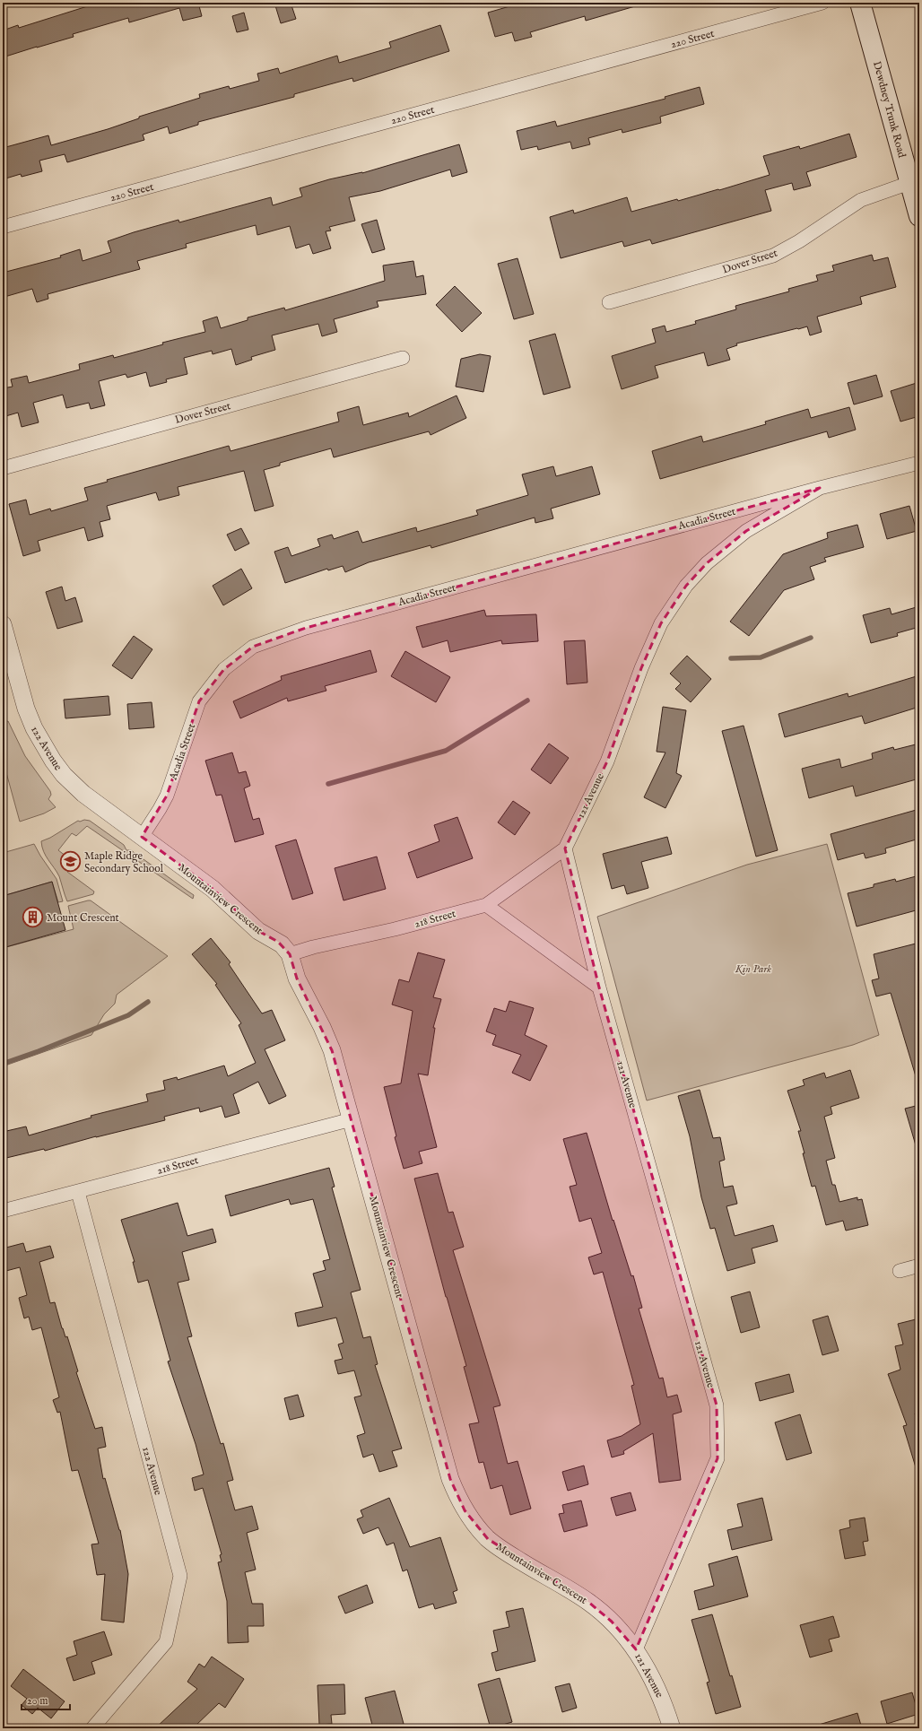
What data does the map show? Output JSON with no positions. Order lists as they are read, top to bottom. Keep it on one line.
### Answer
{"streets":{"main road":["Dewdney Trunk Road"],"street":["220 Street","Dover Street","Acadia Street","122 Avenue","121 Avenue","Mountainview Crescent","218 Street"]},"crossings":[["Dewdney Trunk Road","Dover Street"],["Acadia Street","122 Avenue"],["Acadia Street","121 Avenue"],["Acadia Street","Mountainview Crescent"],["122 Avenue","Mountainview Crescent"],["122 Avenue","218 Street"],["121 Avenue","Mountainview Crescent"],["121 Avenue","218 Street"],["Mountainview Crescent","218 Street"]],"parks":["Kin Park"],"places":{"school or university":["Maple Ridge Secondary School"],"building":["Mount Crescent"]},"scale_bar":"20 m"}
